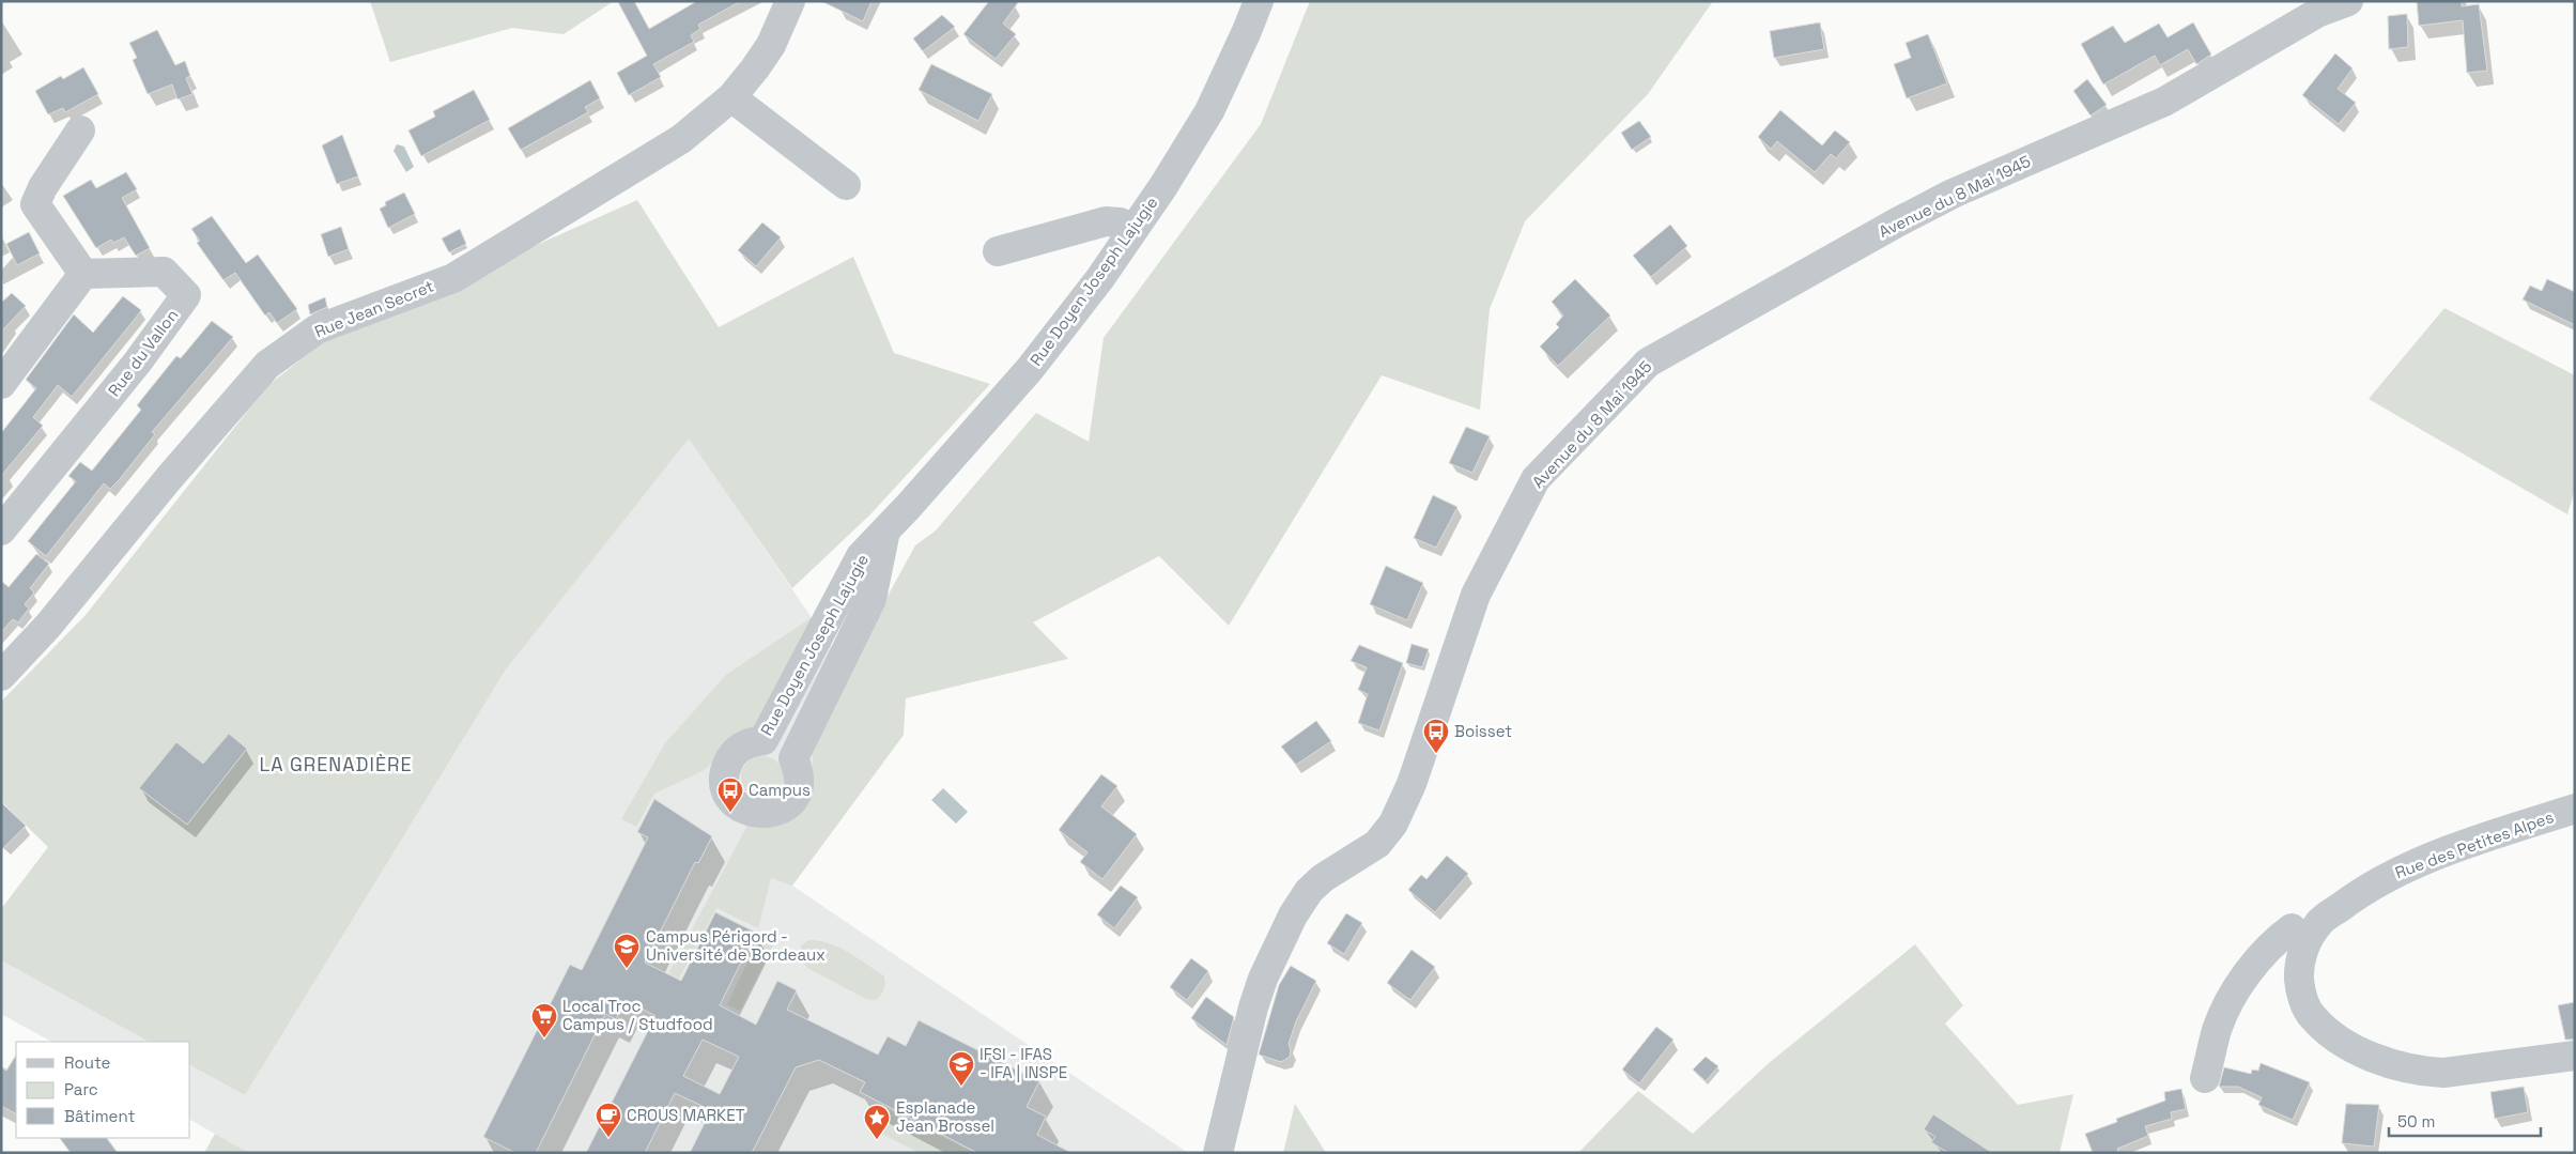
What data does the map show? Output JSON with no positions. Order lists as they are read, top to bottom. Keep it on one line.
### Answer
{"streets":{"street":["Avenue du 8 Mai 1945","Rue Doyen Joseph Lajugie","Rue Jean Secret","Rue du Vallon","Rue des Petites Alpes"]},"districts":["LA GRENADIÈRE"],"places":{"bus stop":["Boisset","Campus"],"school or university":["Campus Périgord - Université de Bordeaux","IFSI - IFAS - IFA | INSPE"],"supermarket":["Local Troc Campus / Studfood"],"cafe":["CROUS MARKET"],"place":["Esplanade Jean Brossel"]},"legend":["Route","Parc","Bâtiment"],"scale_bar":"50 m"}
